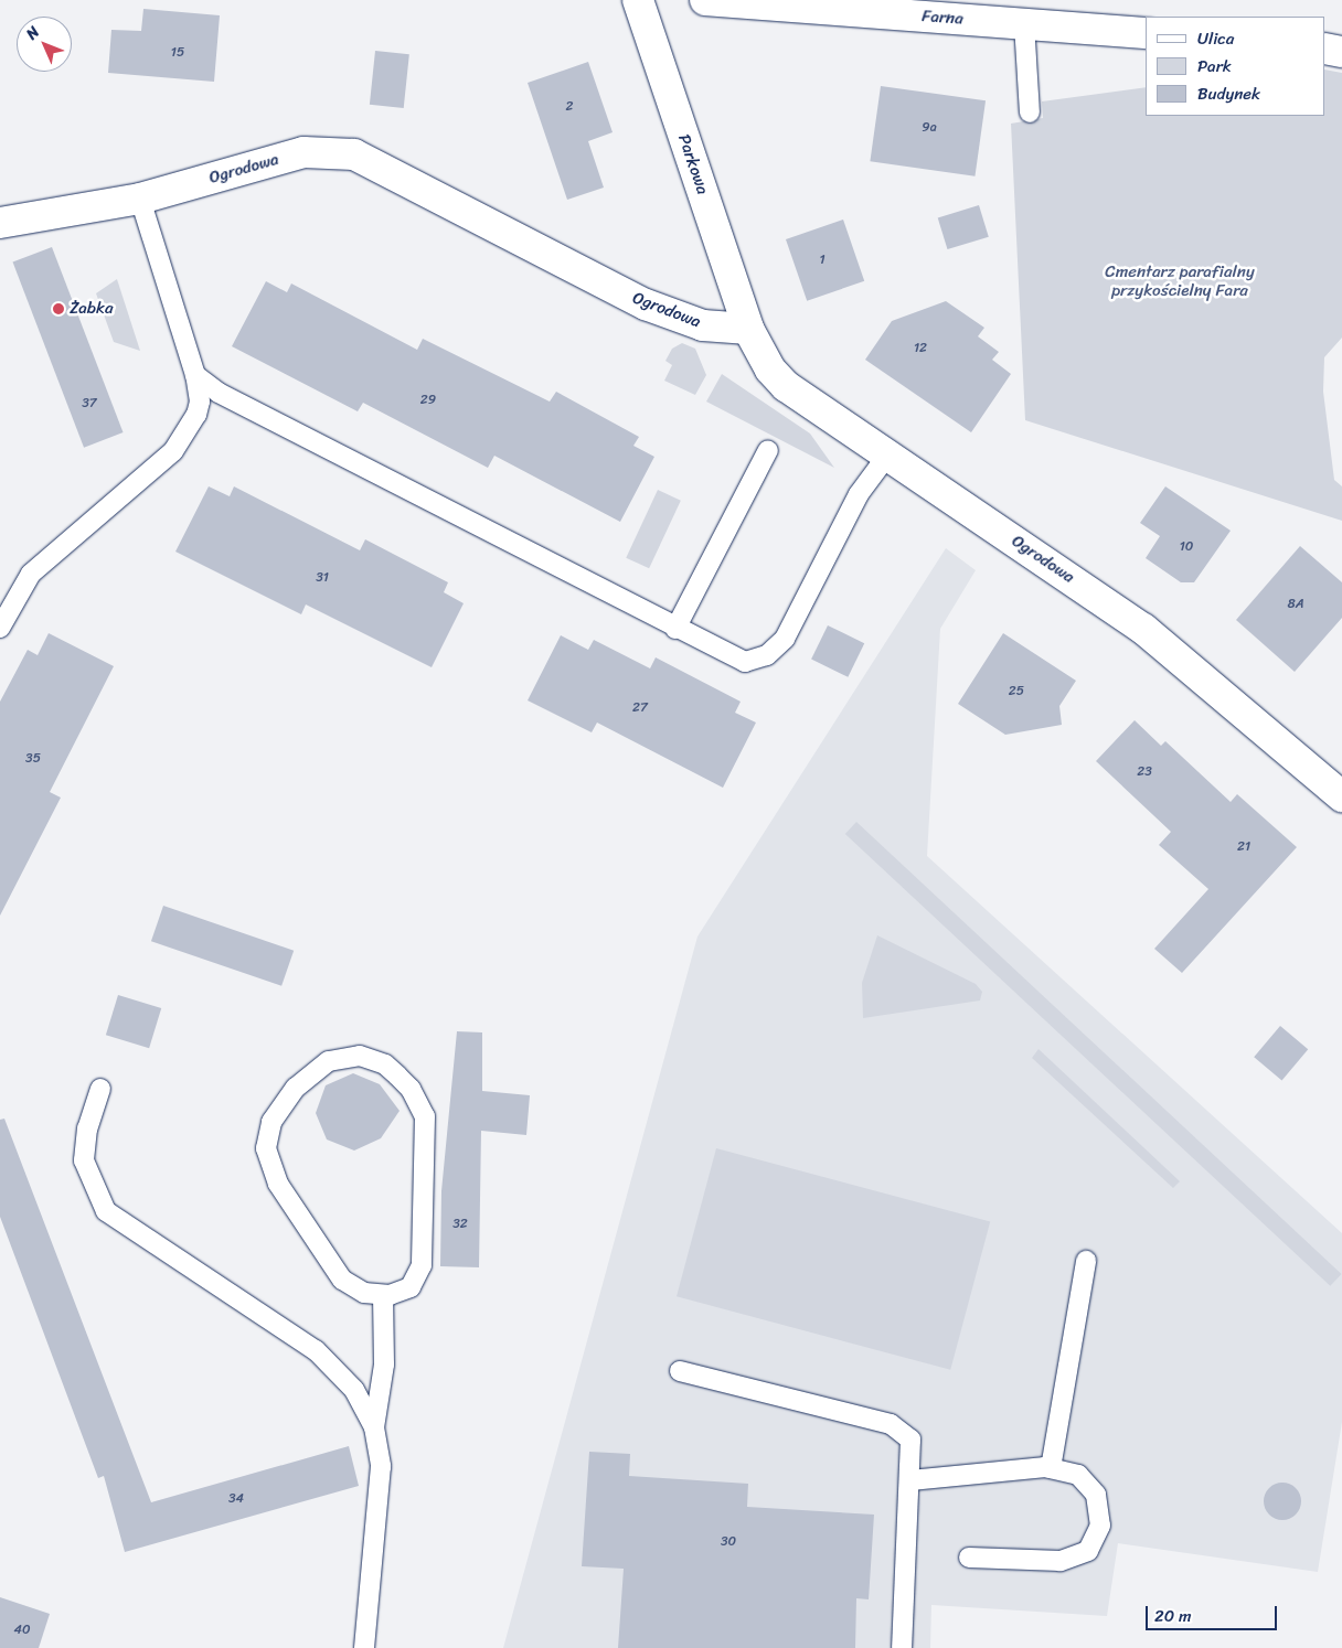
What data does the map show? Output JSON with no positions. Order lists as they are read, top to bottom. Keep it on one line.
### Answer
{"streets":{"street":["Farna","Parkowa","Ogrodowa"]},"crossings":[["Parkowa","Ogrodowa"]],"parks":["Cmentarz parafialny przykościelny Fara"],"places":["Żabka"],"house_numbers":["15","2","9a","1","12","29","37","10","31","8A","25","27","35","23","21","32","34","30","40"],"legend":["Ulica","Park","Budynek"],"scale_bar":"20 m","north":"top left"}
